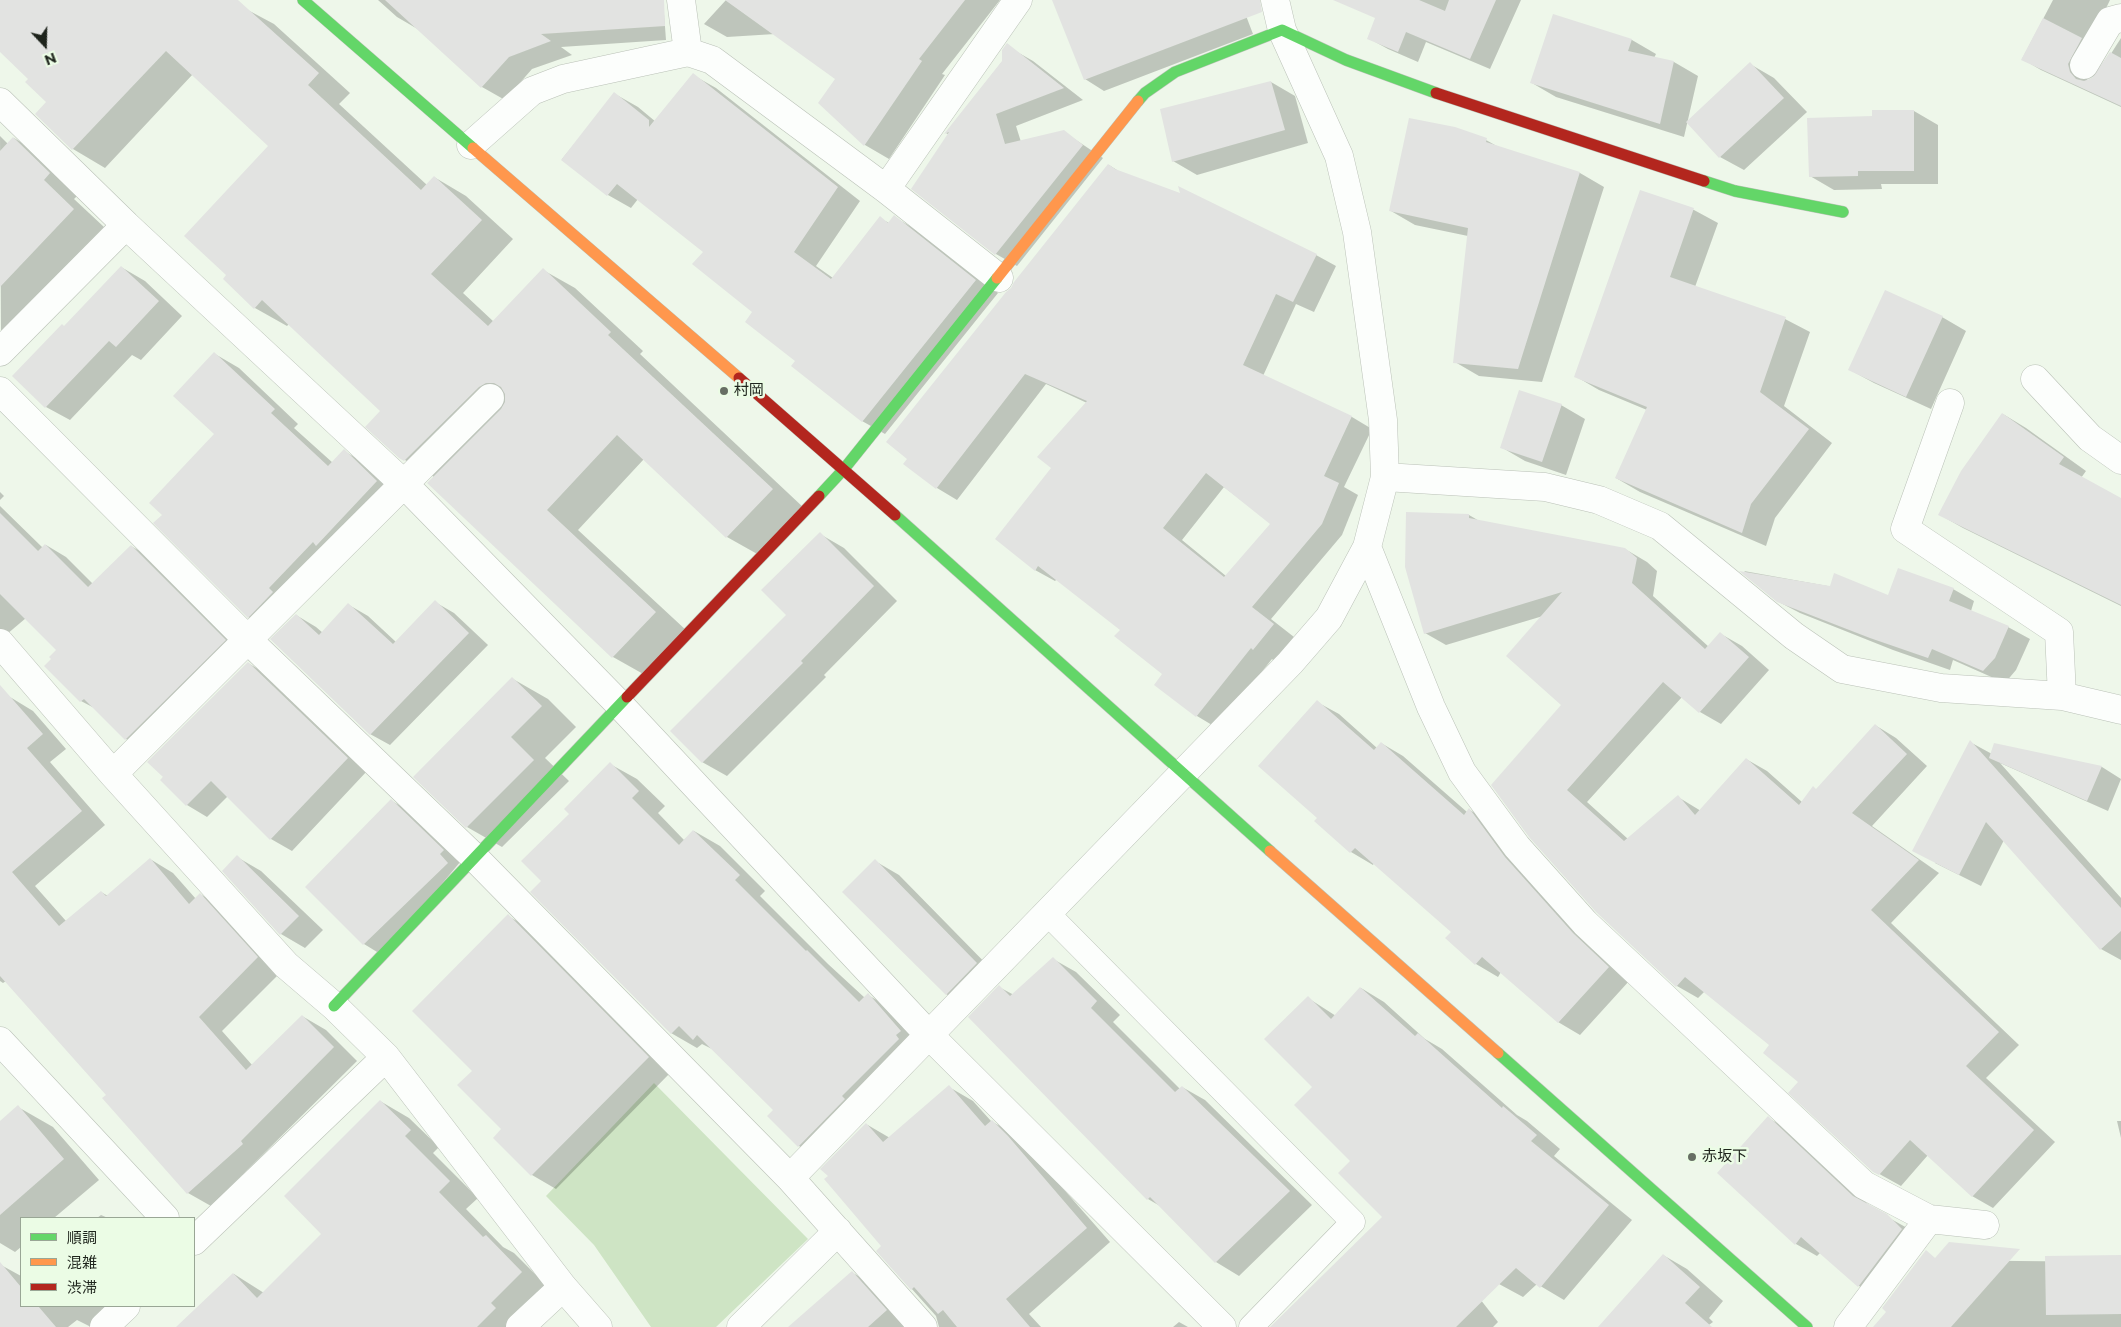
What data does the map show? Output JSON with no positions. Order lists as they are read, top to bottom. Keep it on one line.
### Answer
{"places":["村岡","赤坂下"],"legend":["順調","混雑","渋滞"],"north":"bottom"}
